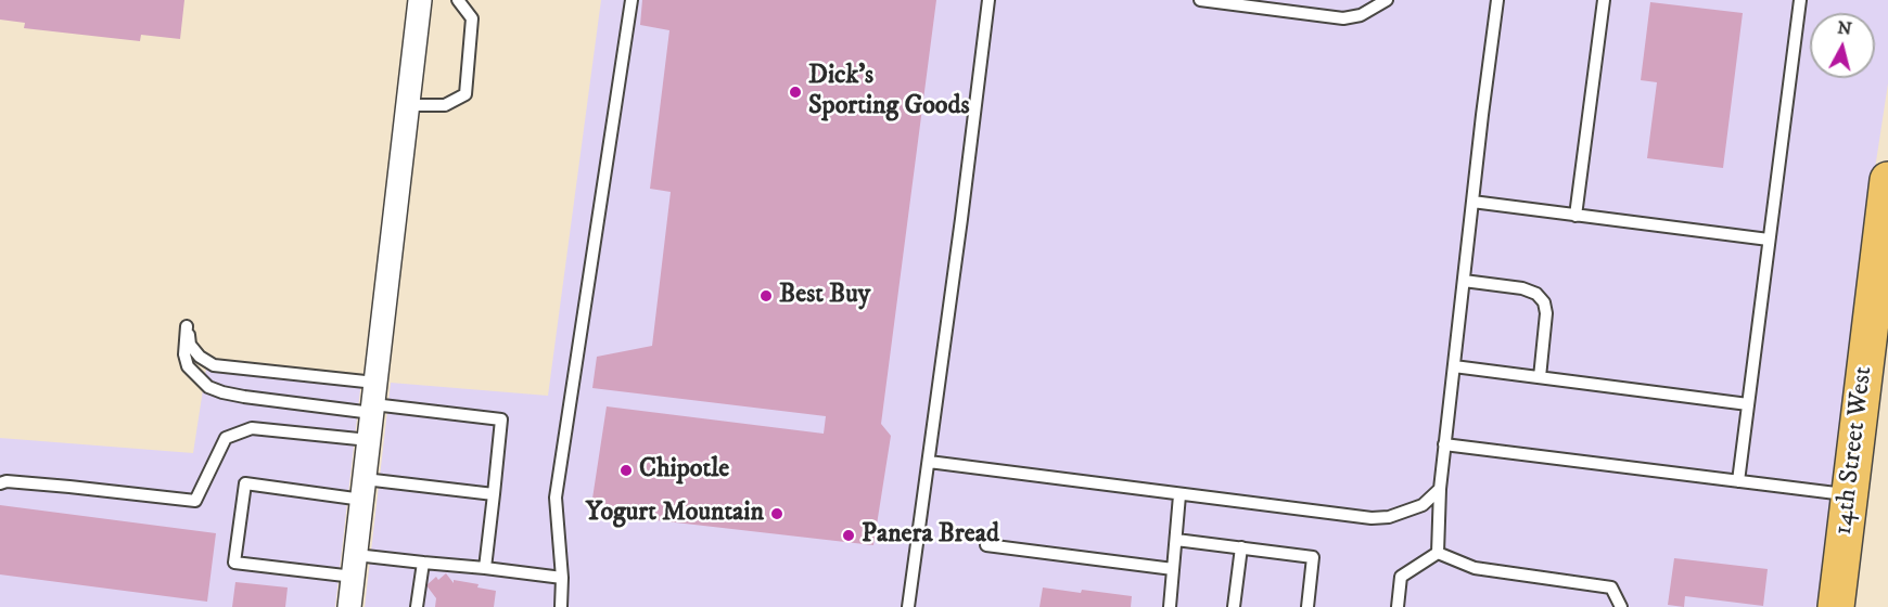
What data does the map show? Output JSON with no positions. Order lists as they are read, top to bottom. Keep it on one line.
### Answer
{"streets":{"main road":["14th Street West"]},"places":["Dick's Sporting Goods","Best Buy","Chipotle","Yogurt Mountain","Panera Bread"],"north":"top"}
